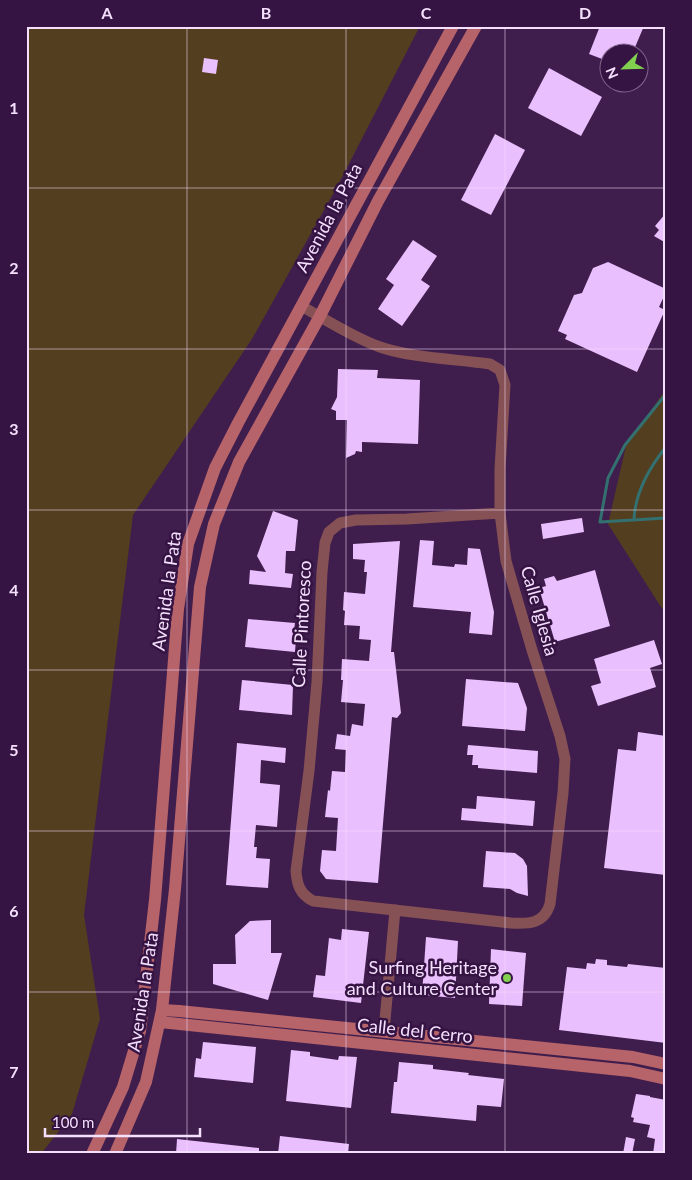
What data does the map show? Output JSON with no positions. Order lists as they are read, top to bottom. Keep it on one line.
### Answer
{"streets":{"main road":["Avenida la Pata","Calle del Cerro"],"street":["Calle Iglesia","Calle Pintoresco"]},"crossings":[["Avenida la Pata","Calle Iglesia"],["Avenida la Pata","Calle del Cerro"],["Calle Iglesia","Calle Pintoresco"]],"places":["Surfing Heritage and Culture Center"],"scale_bar":"100 m","north":"bottom left","grid":{"columns":["A","B","C","D"],"rows":["1","2","3","4","5","6","7"]}}
